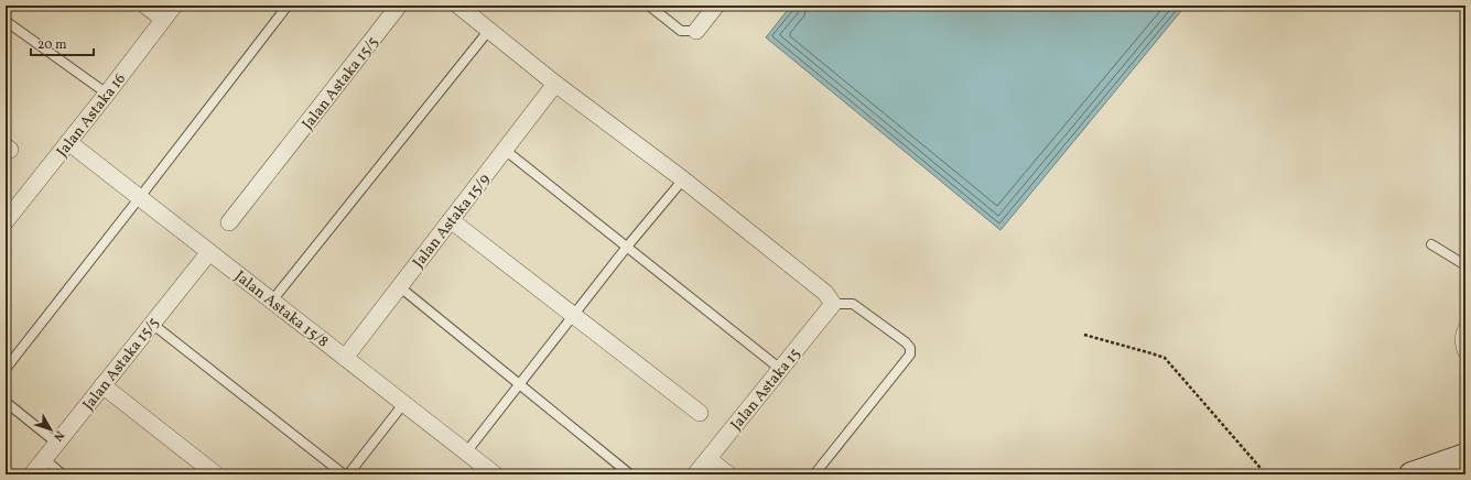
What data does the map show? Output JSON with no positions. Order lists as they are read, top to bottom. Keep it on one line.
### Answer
{"streets":{"street":["Jalan Astaka 15/5","Jalan Astaka 16","Jalan Astaka 15/9","Jalan Astaka 15/8","Jalan Astaka 15"]},"crossings":[["Jalan Astaka 15/5","Jalan Astaka 15/8"],["Jalan Astaka 16","Jalan Astaka 15/8"],["Jalan Astaka 15/9","Jalan Astaka 15/8"]],"scale_bar":"20 m","north":"bottom right"}
